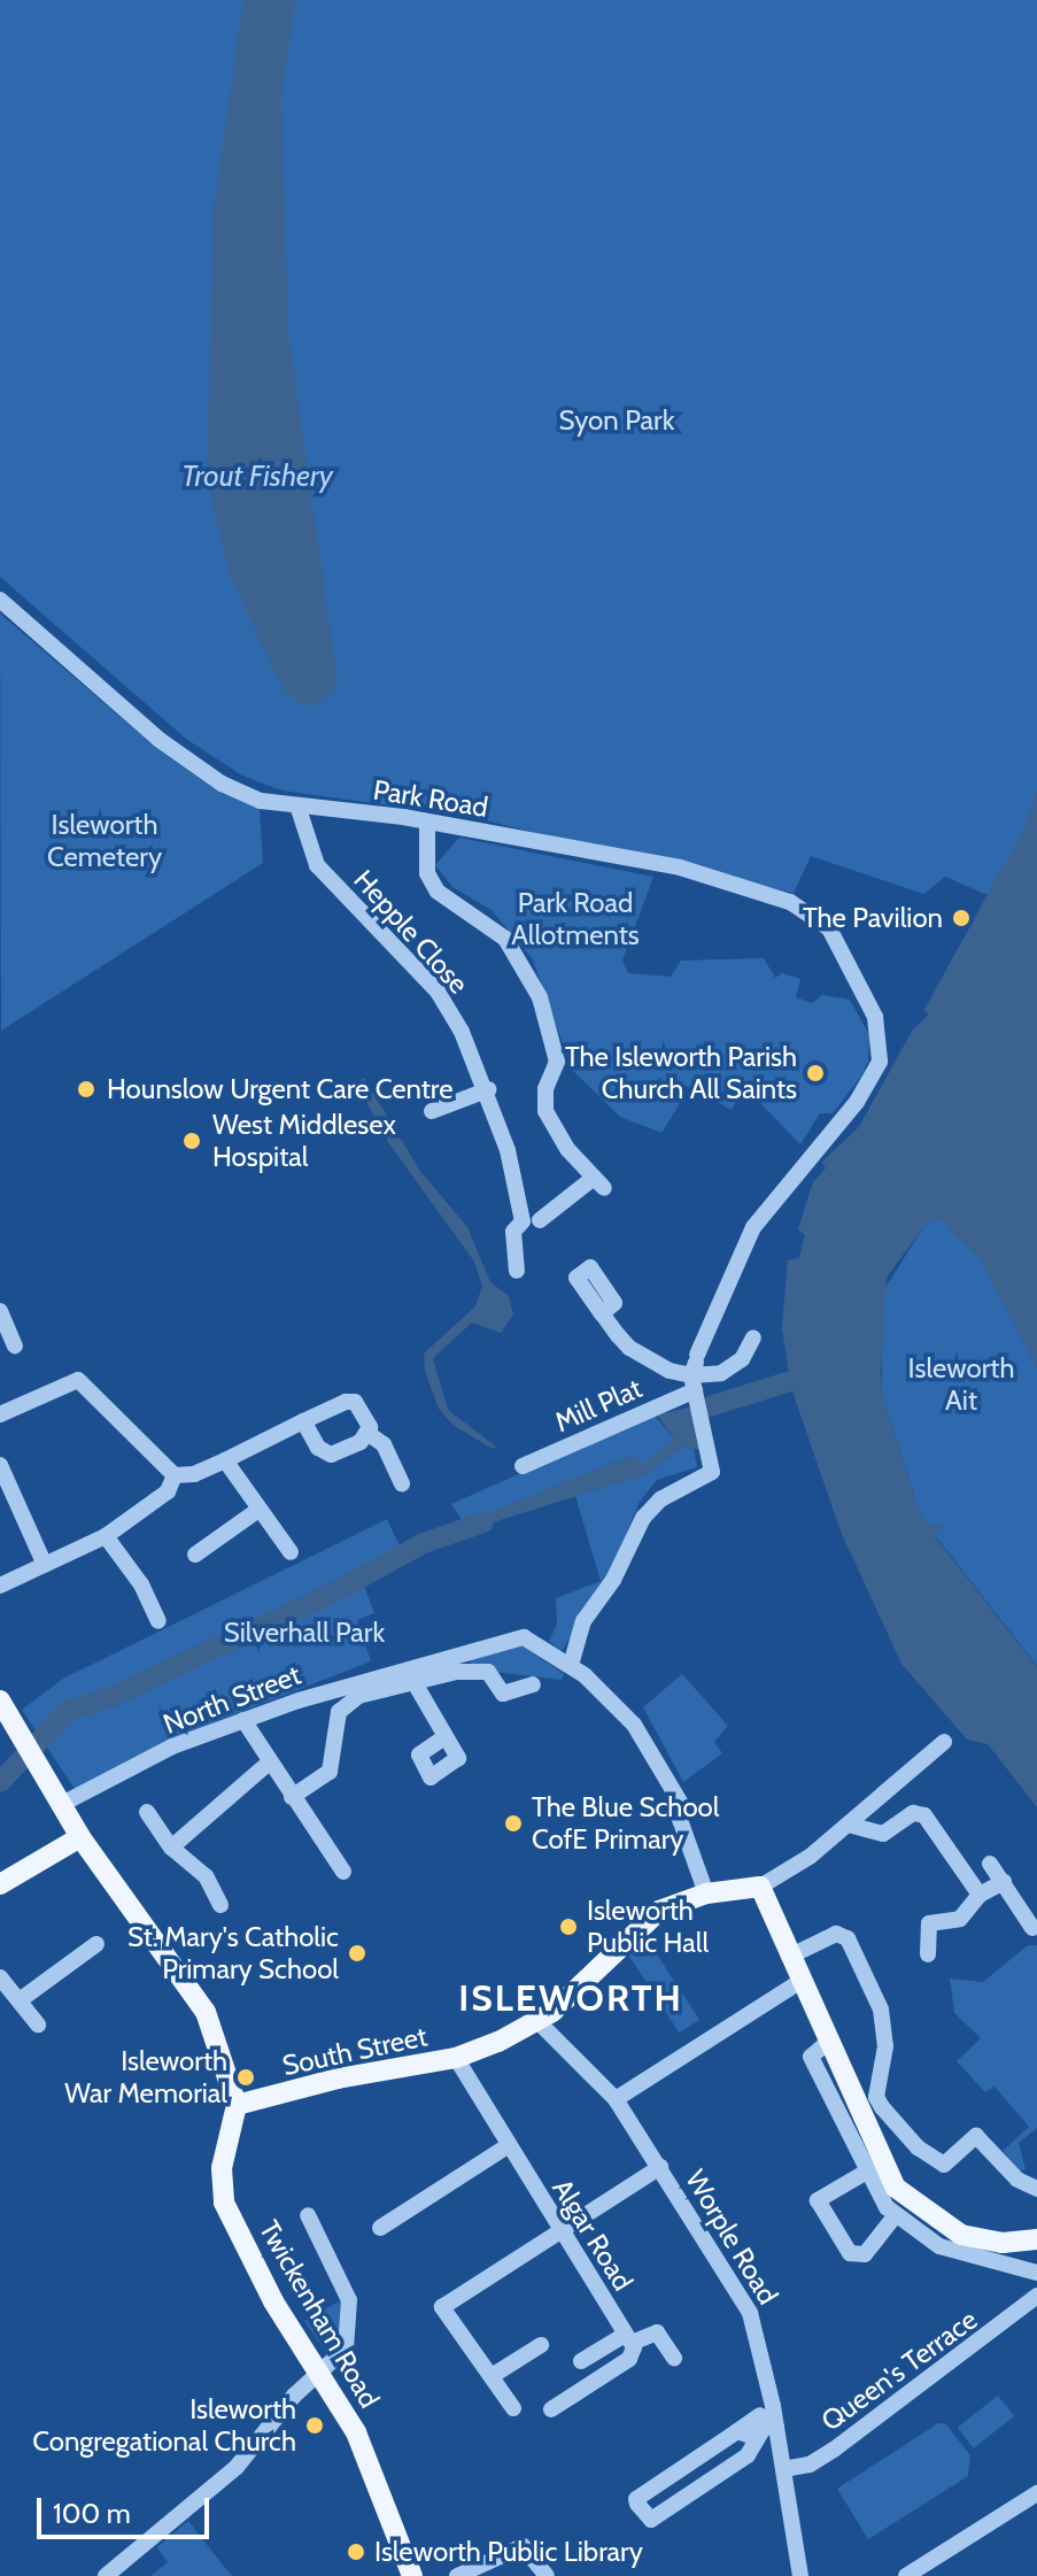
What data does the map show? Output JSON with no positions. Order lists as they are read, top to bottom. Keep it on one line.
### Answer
{"streets":{"main road":["South Street","Twickenham Road"],"street":["Park Road","Hepple Close","Mill Plat","North Street","Algar Road","Worple Road","Queen's Terrace"]},"crossings":[["Park Road","Hepple Close"],["Park Road","Mill Plat"],["North Street","South Street"],["South Street","Algar Road"],["South Street","Worple Road"],["South Street","Twickenham Road"],["Worple Road","Queen's Terrace"]],"districts":["ISLEWORTH"],"water":["Trout Fishery"],"parks":["Syon Park","Isleworth Cemetery","Park Road Allotments","Isleworth Ait","Silverhall Park"],"places":["The Pavilion","The Isleworth Parish Church All Saints","Hounslow Urgent Care Centre","West Middlesex Hospital","The Blue School CofE Primary","Isleworth Public Hall","St. Mary's Catholic Primary School","Isleworth War Memorial","Isleworth Congregational Church","Isleworth Public Library"],"scale_bar":"100 m"}
